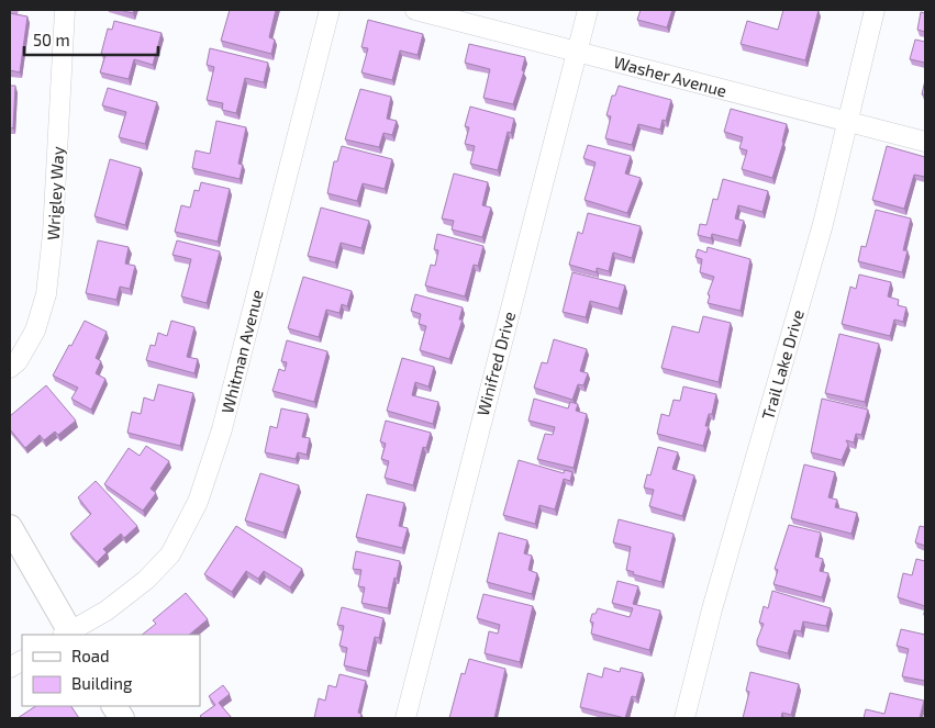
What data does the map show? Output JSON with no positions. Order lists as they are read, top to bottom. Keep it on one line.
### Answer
{"streets":{"street":["Washer Avenue","Wrigley Way","Whitman Avenue","Winifred Drive","Trail Lake Drive"]},"crossings":[["Washer Avenue","Winifred Drive"],["Washer Avenue","Trail Lake Drive"]],"legend":["Road","Building"],"scale_bar":"50 m"}
